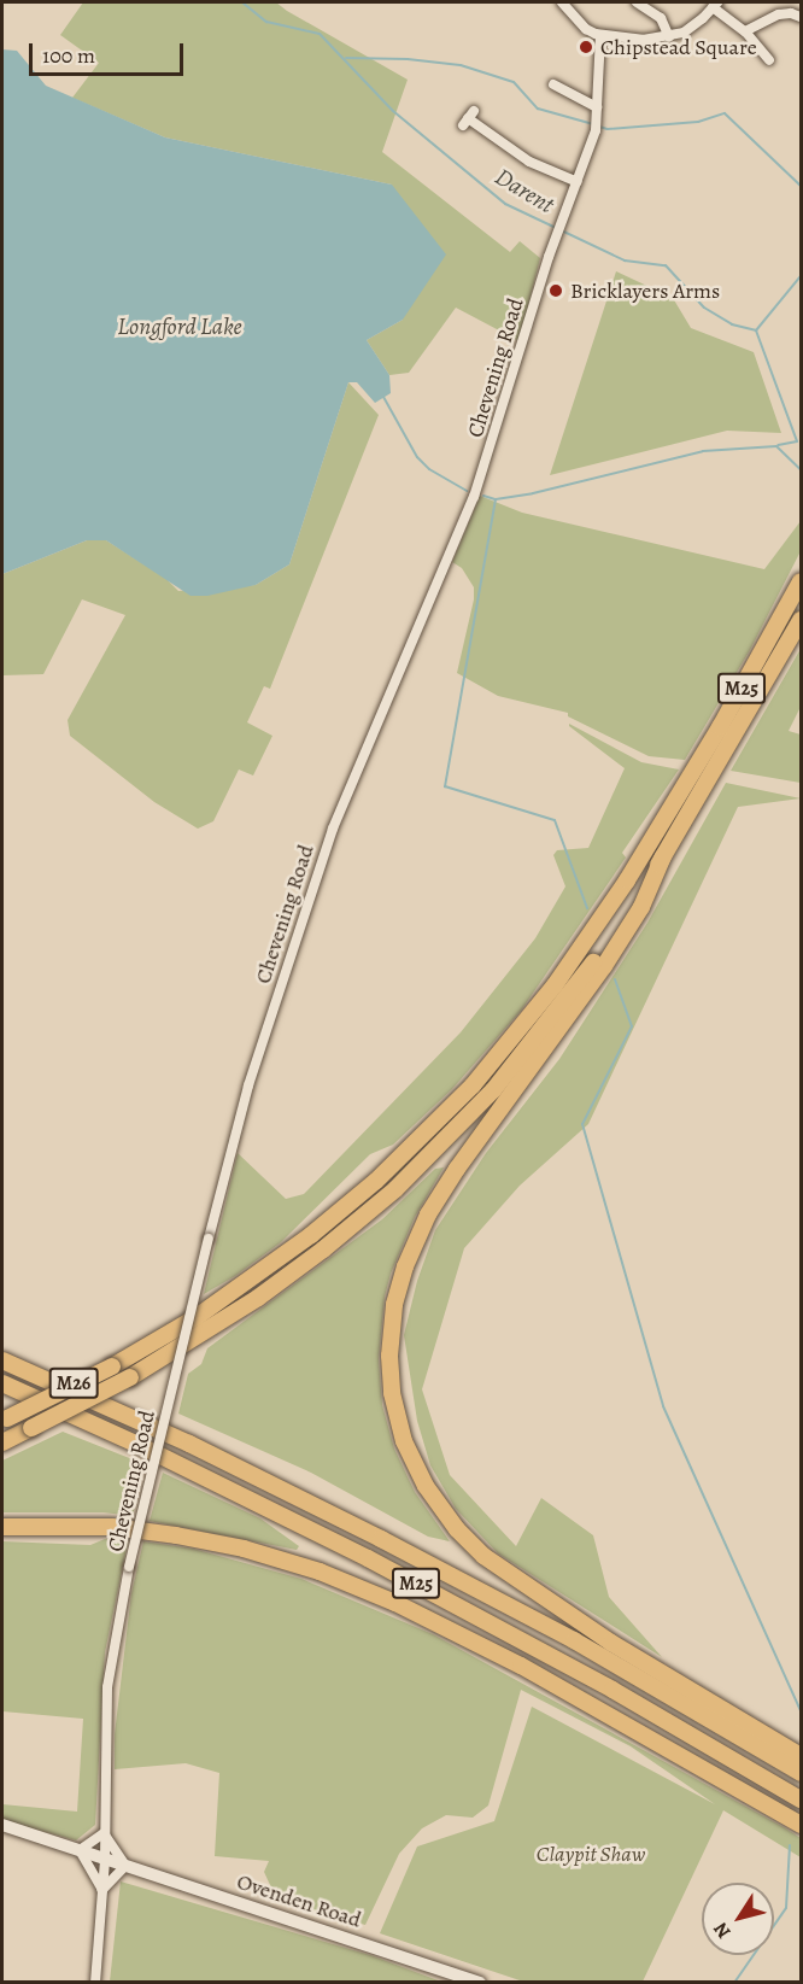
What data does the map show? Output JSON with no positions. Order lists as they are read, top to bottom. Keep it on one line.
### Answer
{"streets":{"highway":["M25","M26"],"main road":["Ovenden Road"],"street":["Chevening Road"]},"crossings":[["Chevening Road","Ovenden Road"],["M25","M26"]],"water":["Darent","Longford Lake"],"parks":["Claypit Shaw"],"places":["Chipstead Square","Bricklayers Arms"],"scale_bar":"100 m","north":"bottom left"}
